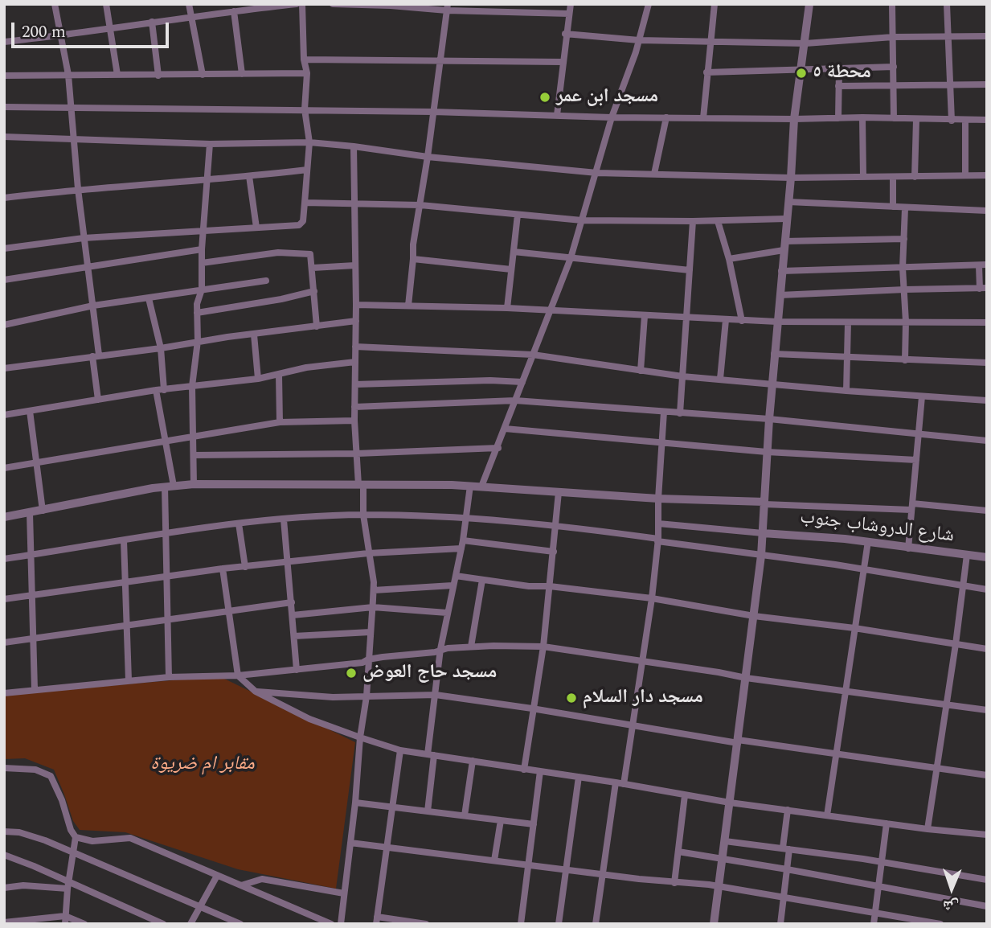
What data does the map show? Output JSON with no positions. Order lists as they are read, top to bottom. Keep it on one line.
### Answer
{"streets":{"street":["شارع الدروشاب جنوب"]},"parks":["مقابر ام ضريوة"],"places":["محطة ٥","مسجد ابن عمر","مسجد حاج العوض","مسجد دار السلام"],"scale_bar":"200 m","north":"bottom"}
